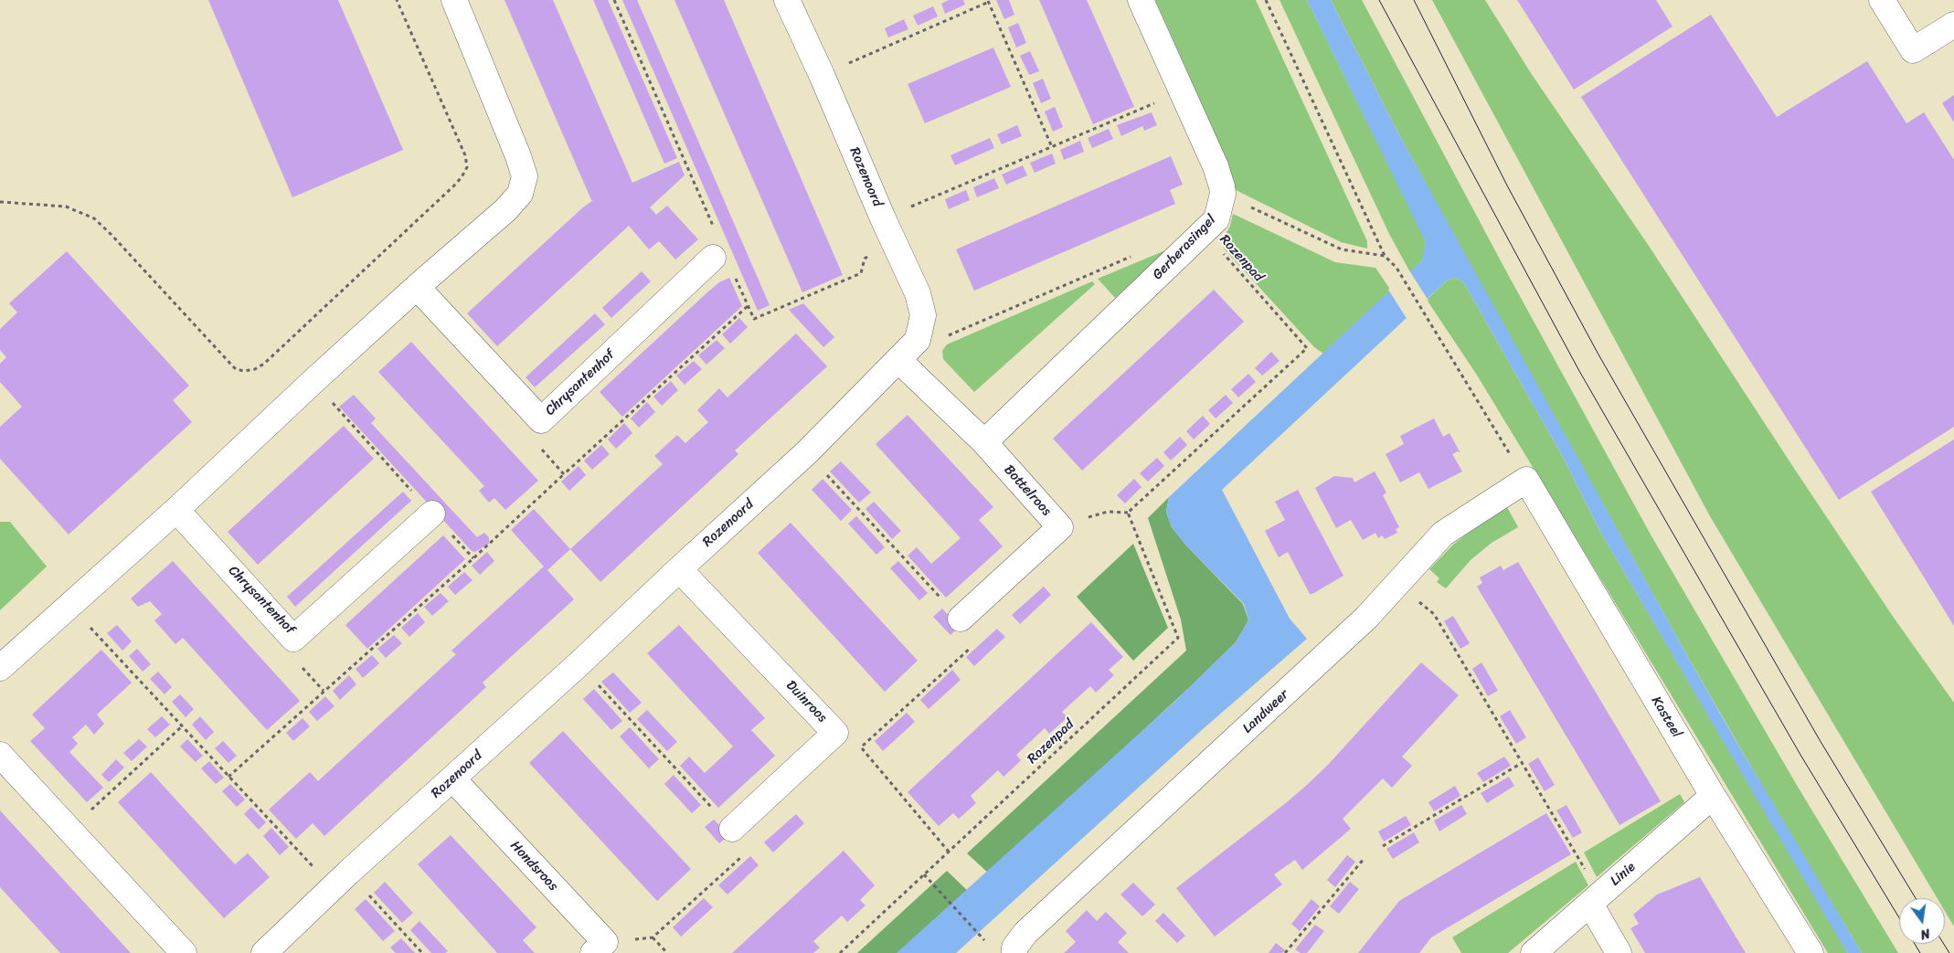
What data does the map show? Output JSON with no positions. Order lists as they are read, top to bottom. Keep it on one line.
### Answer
{"streets":{"street":["Rozenoord","Gerberasingel","Chrysantenhof","Bottelroos","Duinroos","Landweer","Kasteel","Hondsroos","Linie"],"path":["Rozenpad"]},"crossings":[["Rozenoord","Bottelroos"],["Rozenoord","Duinroos"],["Rozenoord","Hondsroos"],["Gerberasingel","Rozenpad"],["Gerberasingel","Bottelroos"],["Landweer","Kasteel"],["Kasteel","Linie"]],"north":"bottom"}
